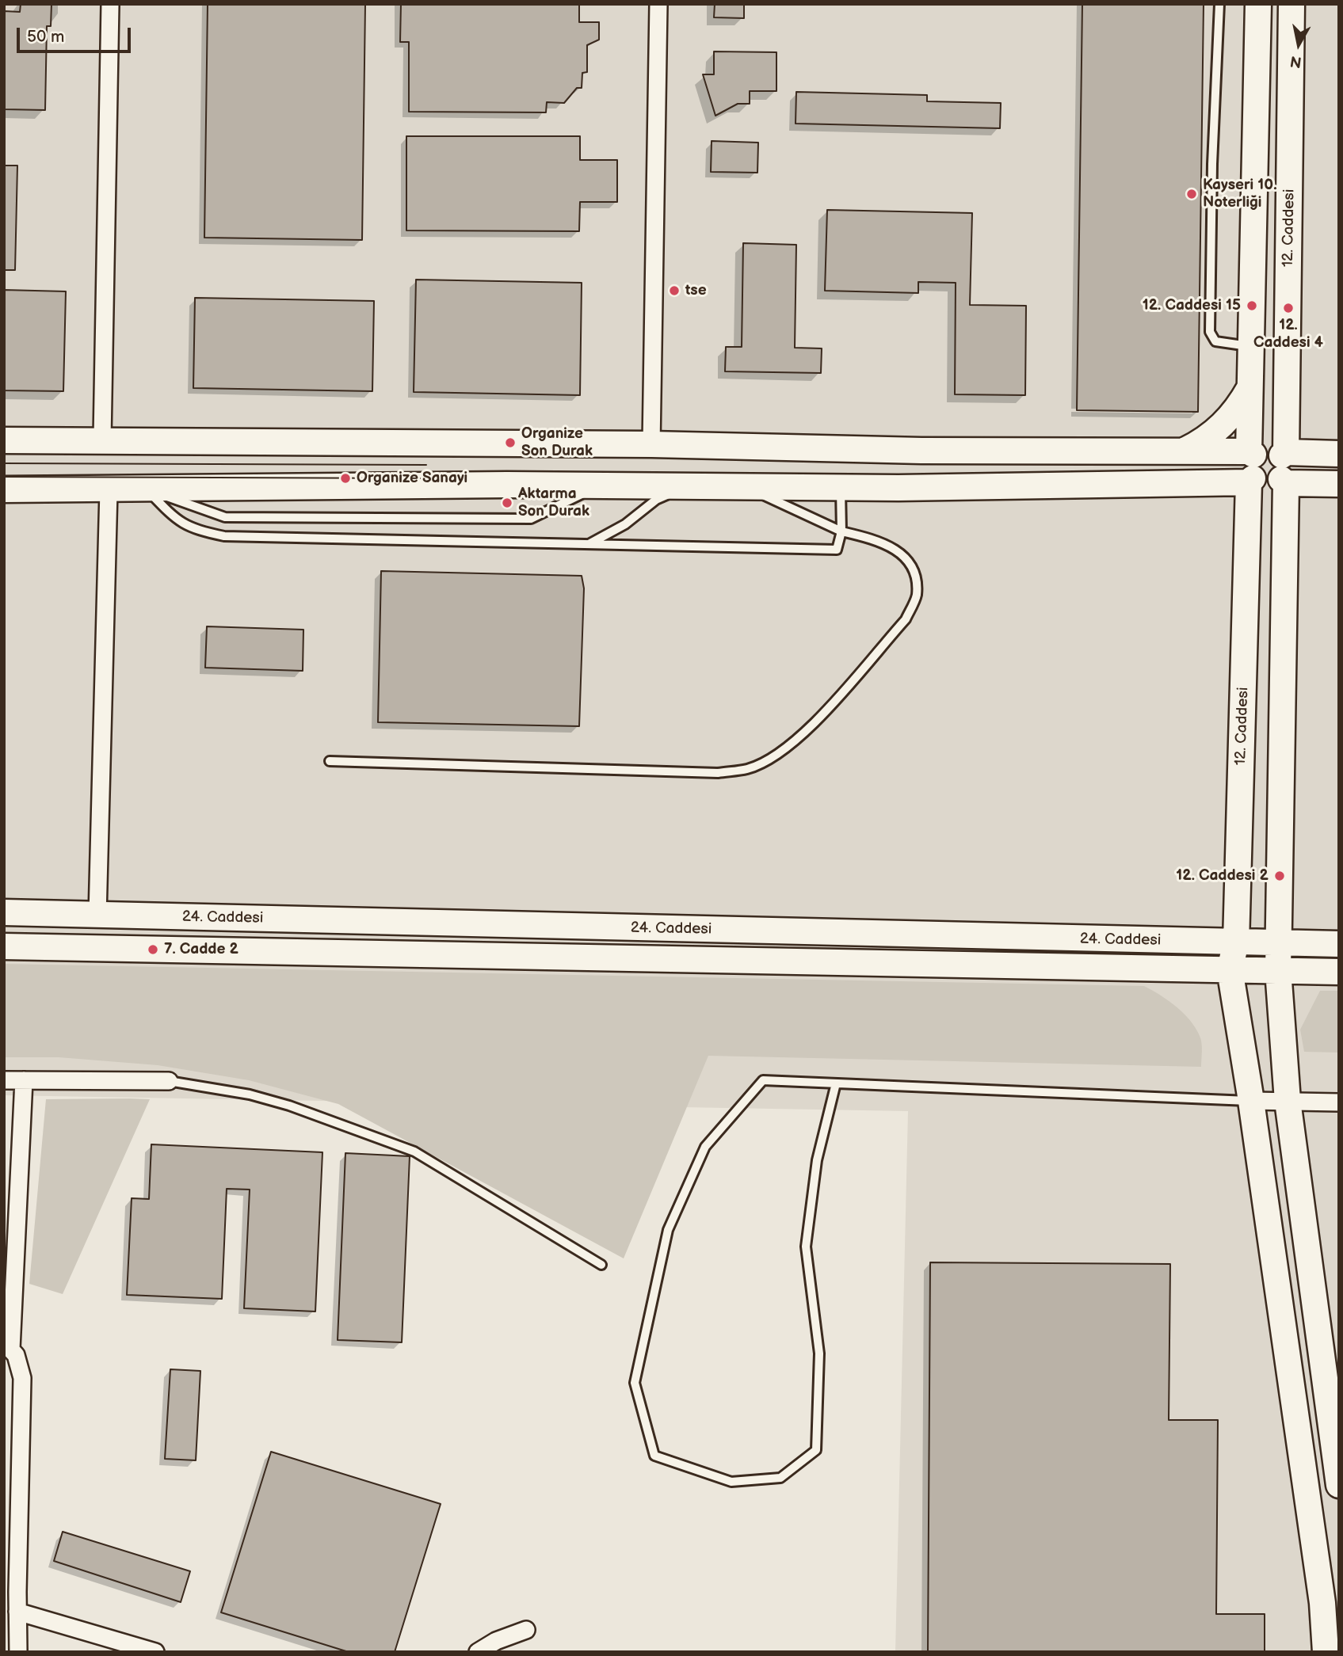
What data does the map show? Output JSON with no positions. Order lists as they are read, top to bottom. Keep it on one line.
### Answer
{"streets":{"street":["12. Caddesi","24. Caddesi"]},"crossings":[["12. Caddesi","24. Caddesi"]],"places":["Kayseri 10. Noterliği","tse","12. Caddesi 15","12. Caddesi 4","Organize Son Durak","Organize Sanayi","Aktarma Son Durak","12. Caddesi 2","7. Cadde 2"],"scale_bar":"50 m","north":"bottom"}
